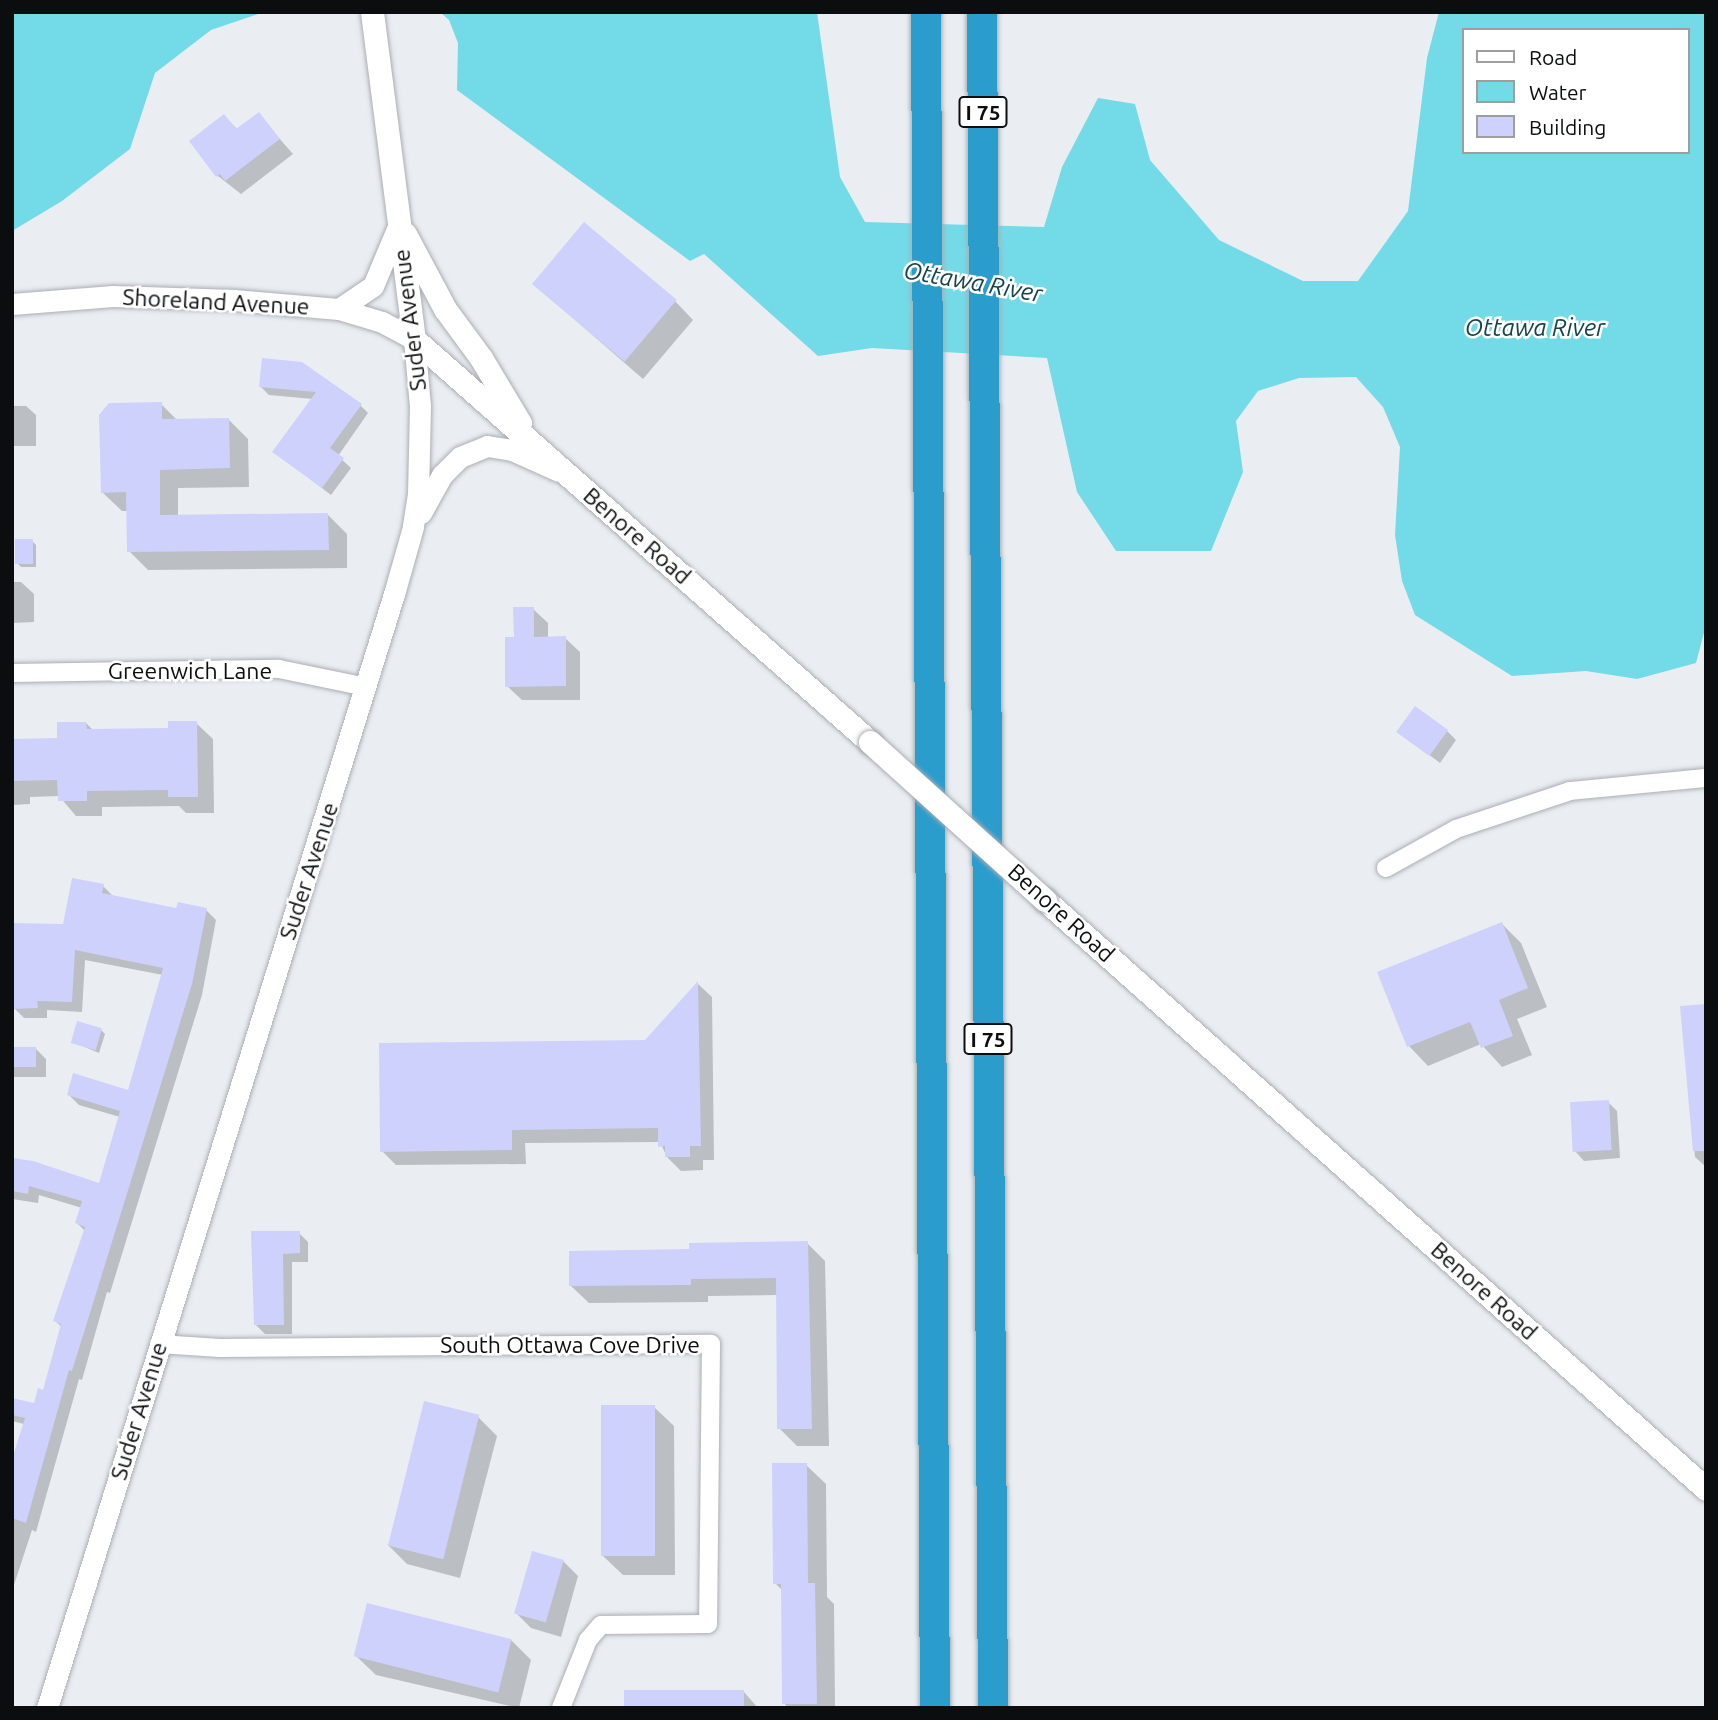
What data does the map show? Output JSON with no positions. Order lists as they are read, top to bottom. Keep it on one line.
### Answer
{"streets":{"highway":["I 75"],"main road":["Suder Avenue","Benore Road"],"street":["Shoreland Avenue","Greenwich Lane","South Ottawa Cove Drive"]},"crossings":[["Shoreland Avenue","Suder Avenue"],["Shoreland Avenue","Benore Road"],["Suder Avenue","Benore Road"],["Suder Avenue","Greenwich Lane"],["Suder Avenue","South Ottawa Cove Drive"]],"water":["Ottawa River"],"legend":["Road","Water","Building"]}
